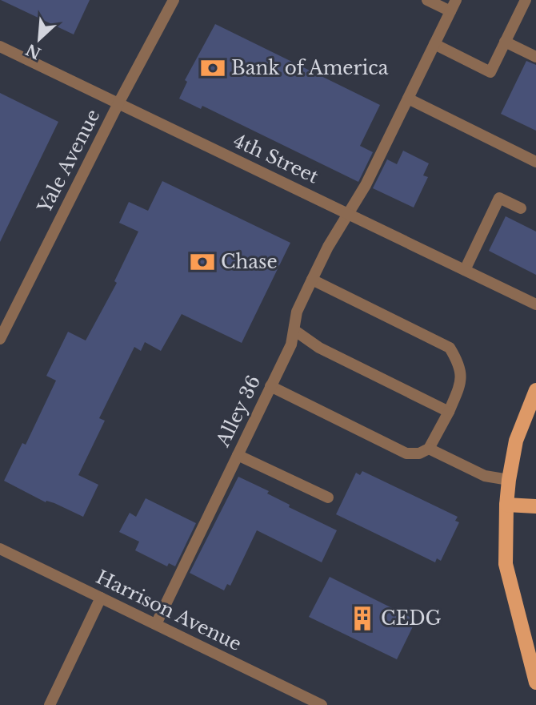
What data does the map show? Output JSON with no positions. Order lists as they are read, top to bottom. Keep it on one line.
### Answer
{"streets":{"street":["4th Street","Yale Avenue","Alley 36","Harrison Avenue"]},"crossings":[["4th Street","Yale Avenue"],["4th Street","Alley 36"],["Alley 36","Harrison Avenue"]],"places":{"bank":["Bank of America","Chase"],"building":["CEDG"]},"north":"bottom left"}
